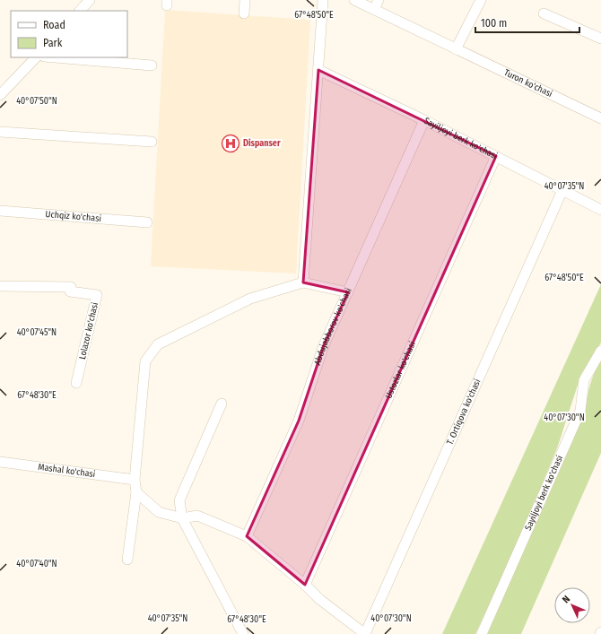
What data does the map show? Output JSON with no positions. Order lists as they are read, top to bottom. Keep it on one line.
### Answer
{"streets":{"street":["Turon ko'chasi","Sayiljoyi berk ko'chasi","Uchqiz ko'chasi","Abdujabborov ko'chasi","Lolazor ko'chasi","Ustozlar ko'chasi","T. Ortiqova ko'chasi","Mashal ko'chasi"]},"crossings":[["Sayiljoyi berk ko'chasi","Abdujabborov ko'chasi"],["Sayiljoyi berk ko'chasi","Ustozlar ko'chasi"],["Sayiljoyi berk ko'chasi","T. Ortiqova ko'chasi"]],"places":{"hospital":["Dispanser"]},"legend":["Road","Park"],"scale_bar":"100 m","north":"top left","coordinates":["67°48'50\"E","40°07'50\"N","40°07'35\"N","40°07'45\"N","67°48'30\"E","40°07'30\"N","40°07'40\"N"]}
